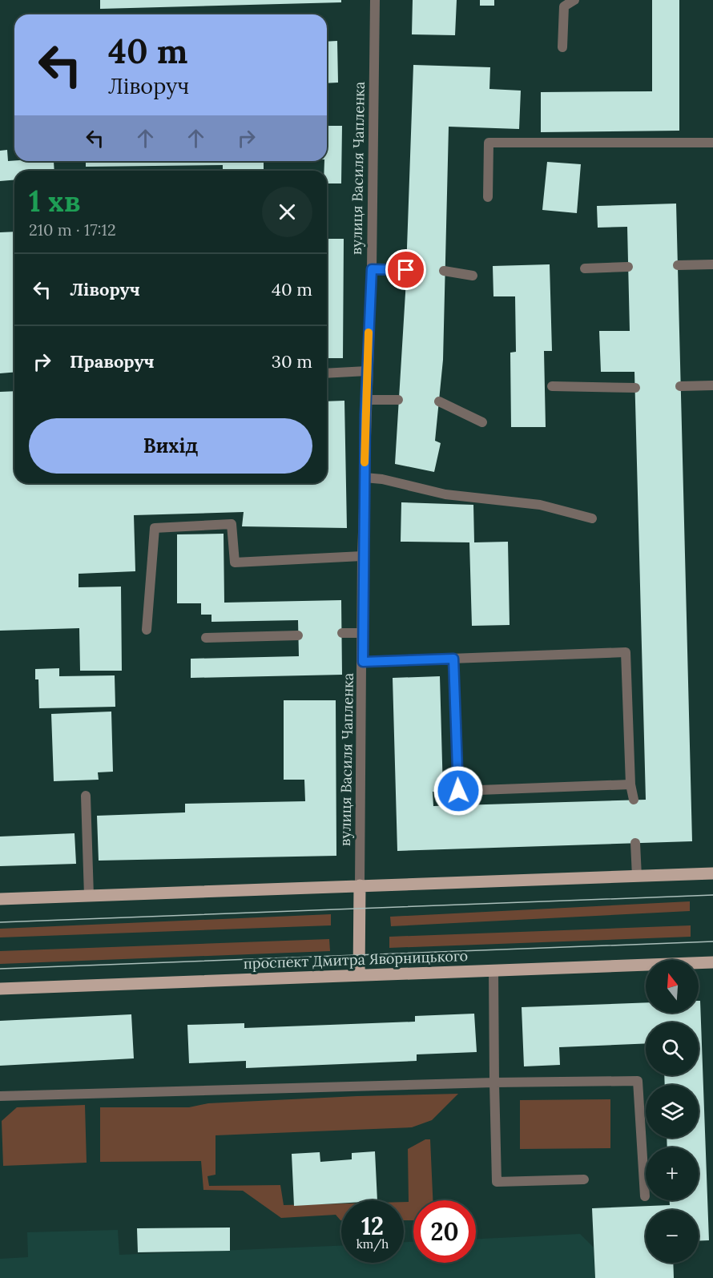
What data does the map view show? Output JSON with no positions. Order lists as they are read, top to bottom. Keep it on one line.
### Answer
{"streets":{"main road":["проспект Дмитра Яворницького"],"street":["вулиця Василя Чапленка"]},"north":"top","page":{"turn":["40 m","Ліворуч"],"heading":["1 хв","210 m · 17:12"],"list":[{"name":"Ліворуч","value":"40 m"},{"name":"Праворуч","value":"30 m"}],"buttons":"Вихід","map_buttons":["+","−"],"speed":"12 km/h","limit":"20"}}
